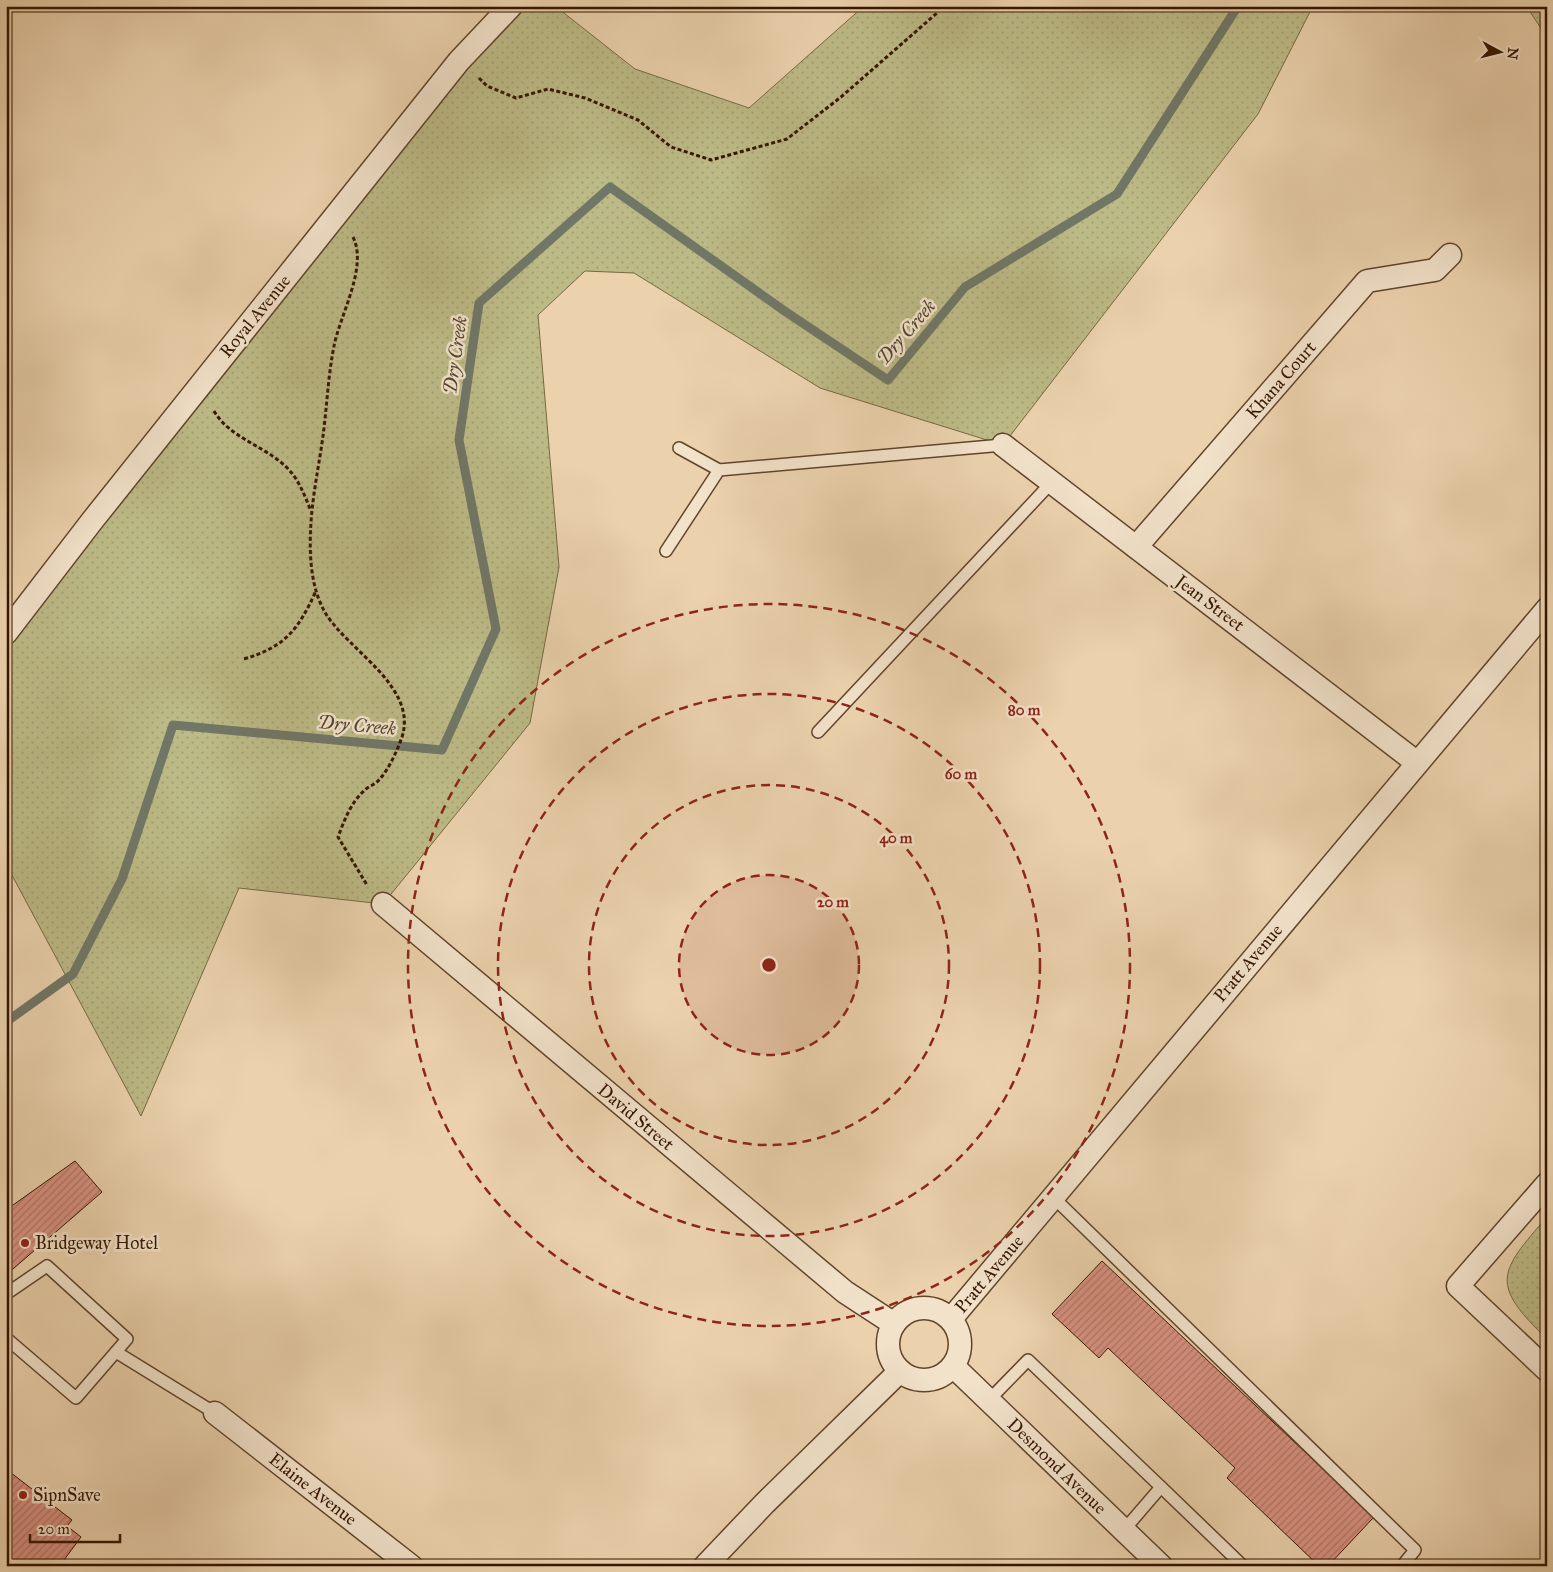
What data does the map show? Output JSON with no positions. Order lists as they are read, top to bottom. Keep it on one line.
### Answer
{"streets":{"street":["Royal Avenue","Khana Court","Jean Street","Pratt Avenue","David Street","Desmond Avenue","Elaine Avenue"]},"crossings":[["Khana Court","Jean Street"],["Jean Street","Pratt Avenue"],["Pratt Avenue","David Street"],["Pratt Avenue","Desmond Avenue"],["David Street","Desmond Avenue"]],"water":["Dry Creek"],"places":["Bridgeway Hotel","SipnSave"],"scale_bar":"20 m","north":"right","rings":["80 m","60 m","40 m","20 m"]}
